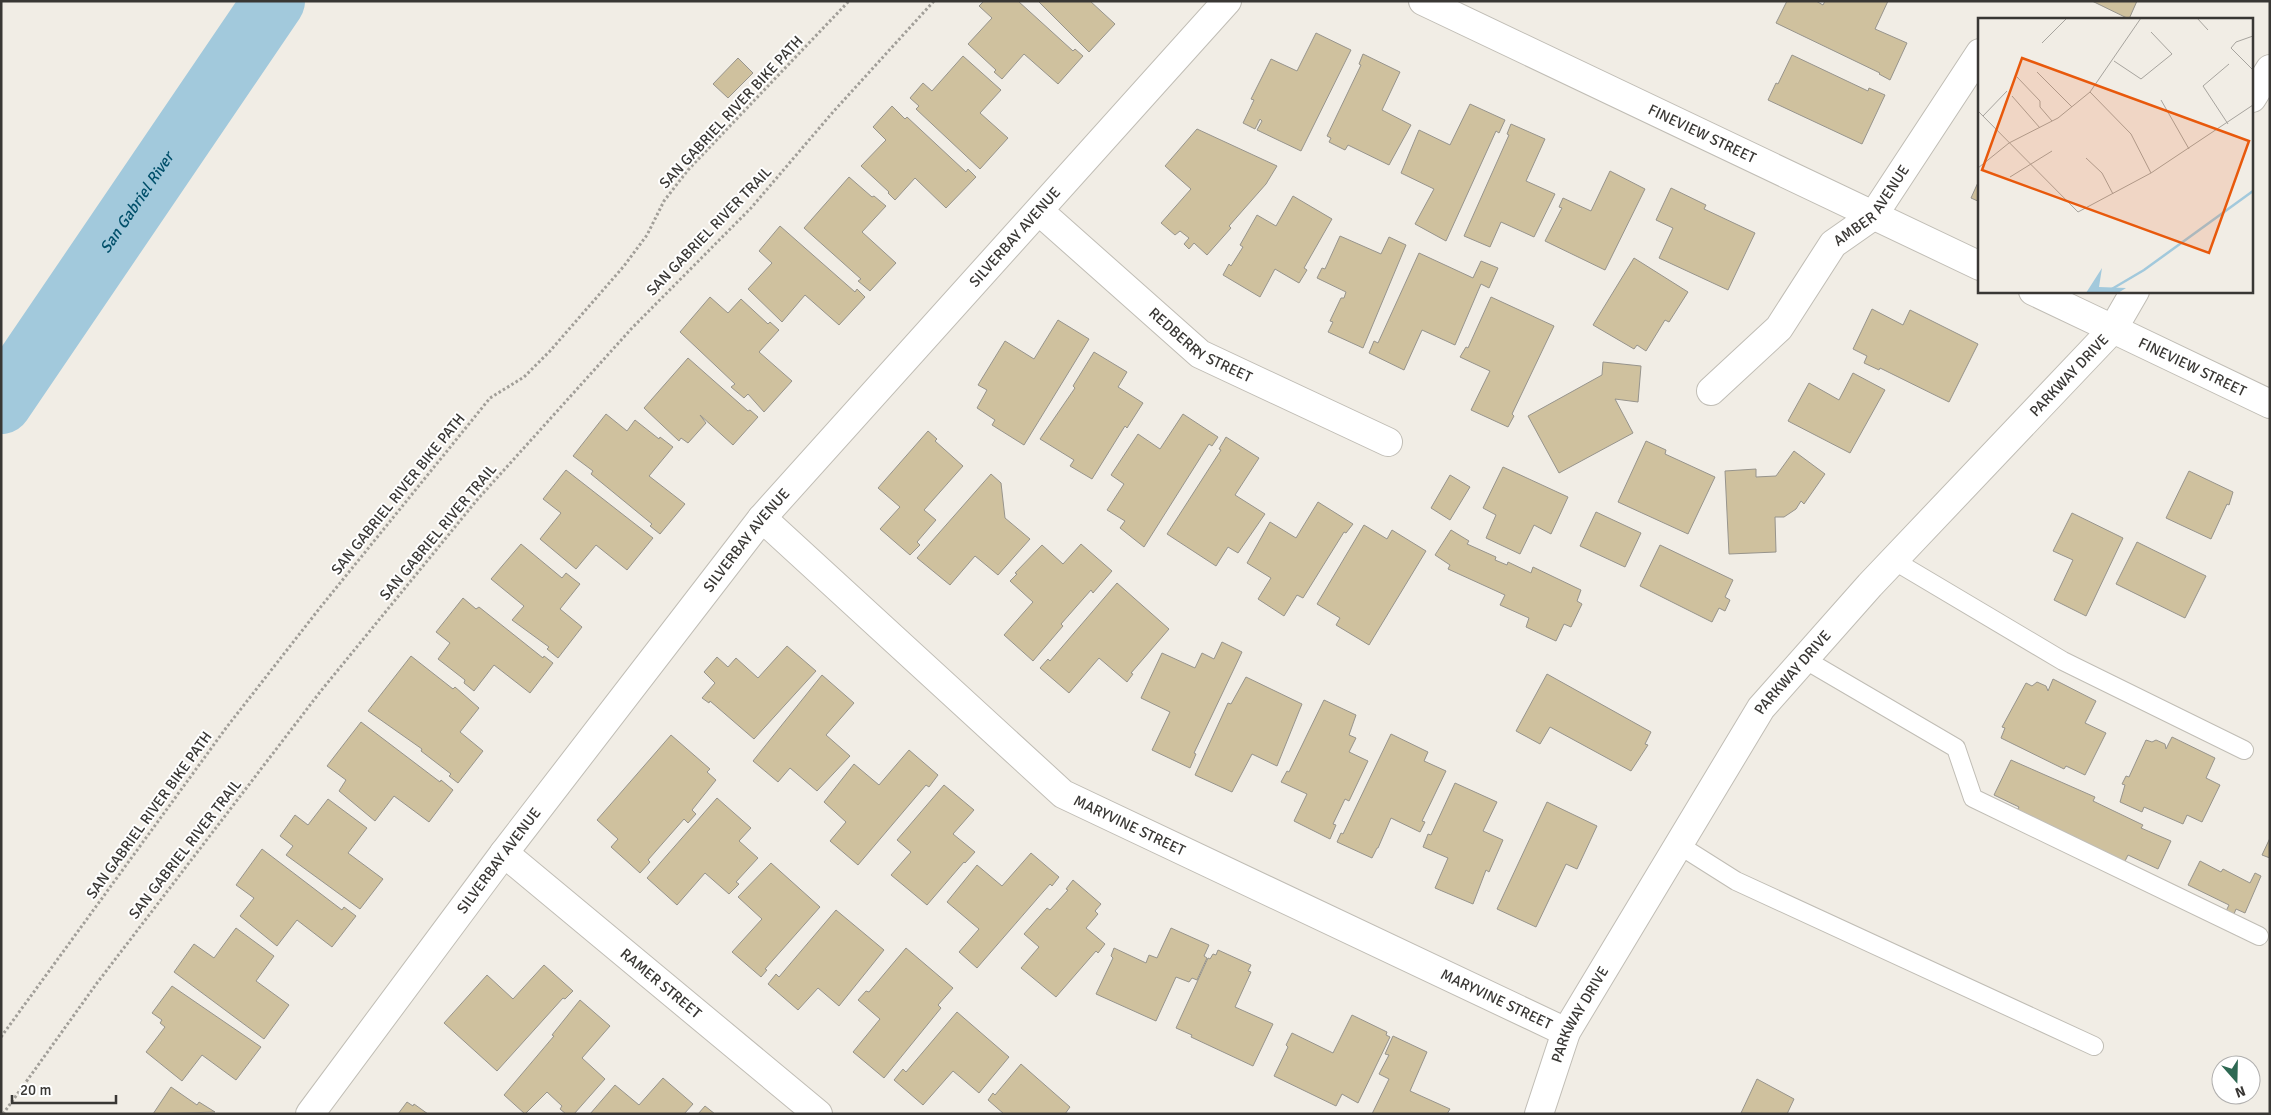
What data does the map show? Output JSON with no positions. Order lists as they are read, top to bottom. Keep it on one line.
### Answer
{"streets":{"street":["FINEVIEW STREET","AMBER AVENUE","SILVERBAY AVENUE","REDBERRY STREET","PARKWAY DRIVE","MARYVINE STREET","RAMER STREET"],"path":["SAN GABRIEL RIVER BIKE PATH","SAN GABRIEL RIVER TRAIL"]},"crossings":[["FINEVIEW STREET","AMBER AVENUE"],["FINEVIEW STREET","PARKWAY DRIVE"],["SILVERBAY AVENUE","REDBERRY STREET"],["SILVERBAY AVENUE","MARYVINE STREET"],["SILVERBAY AVENUE","RAMER STREET"],["PARKWAY DRIVE","MARYVINE STREET"]],"water":["San Gabriel River"],"scale_bar":"20 m","north":"bottom"}
